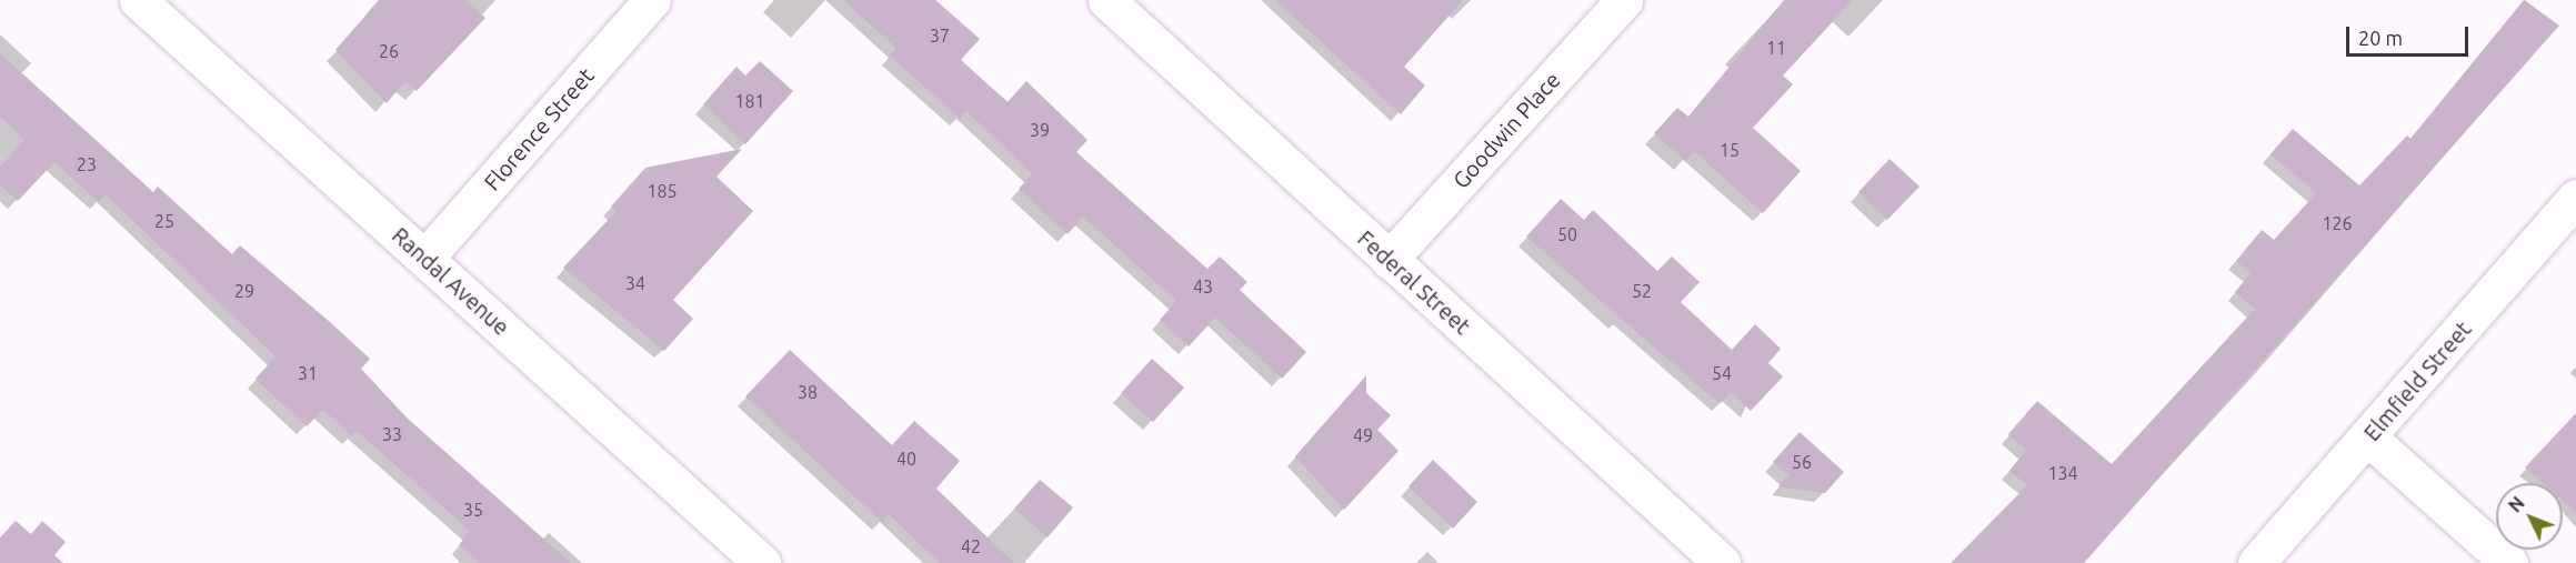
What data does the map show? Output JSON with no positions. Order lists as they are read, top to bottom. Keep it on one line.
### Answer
{"streets":{"street":["Florence Street","Goodwin Place","Randal Avenue","Federal Street","Elmfield Street"]},"crossings":[["Florence Street","Randal Avenue"],["Goodwin Place","Federal Street"]],"house_numbers":["37","11","26","181","39","15","23","185","25","126","50","34","43","29","52","31","54","38","33","49","40","56","134","35","42"],"scale_bar":"20 m","north":"top left"}
